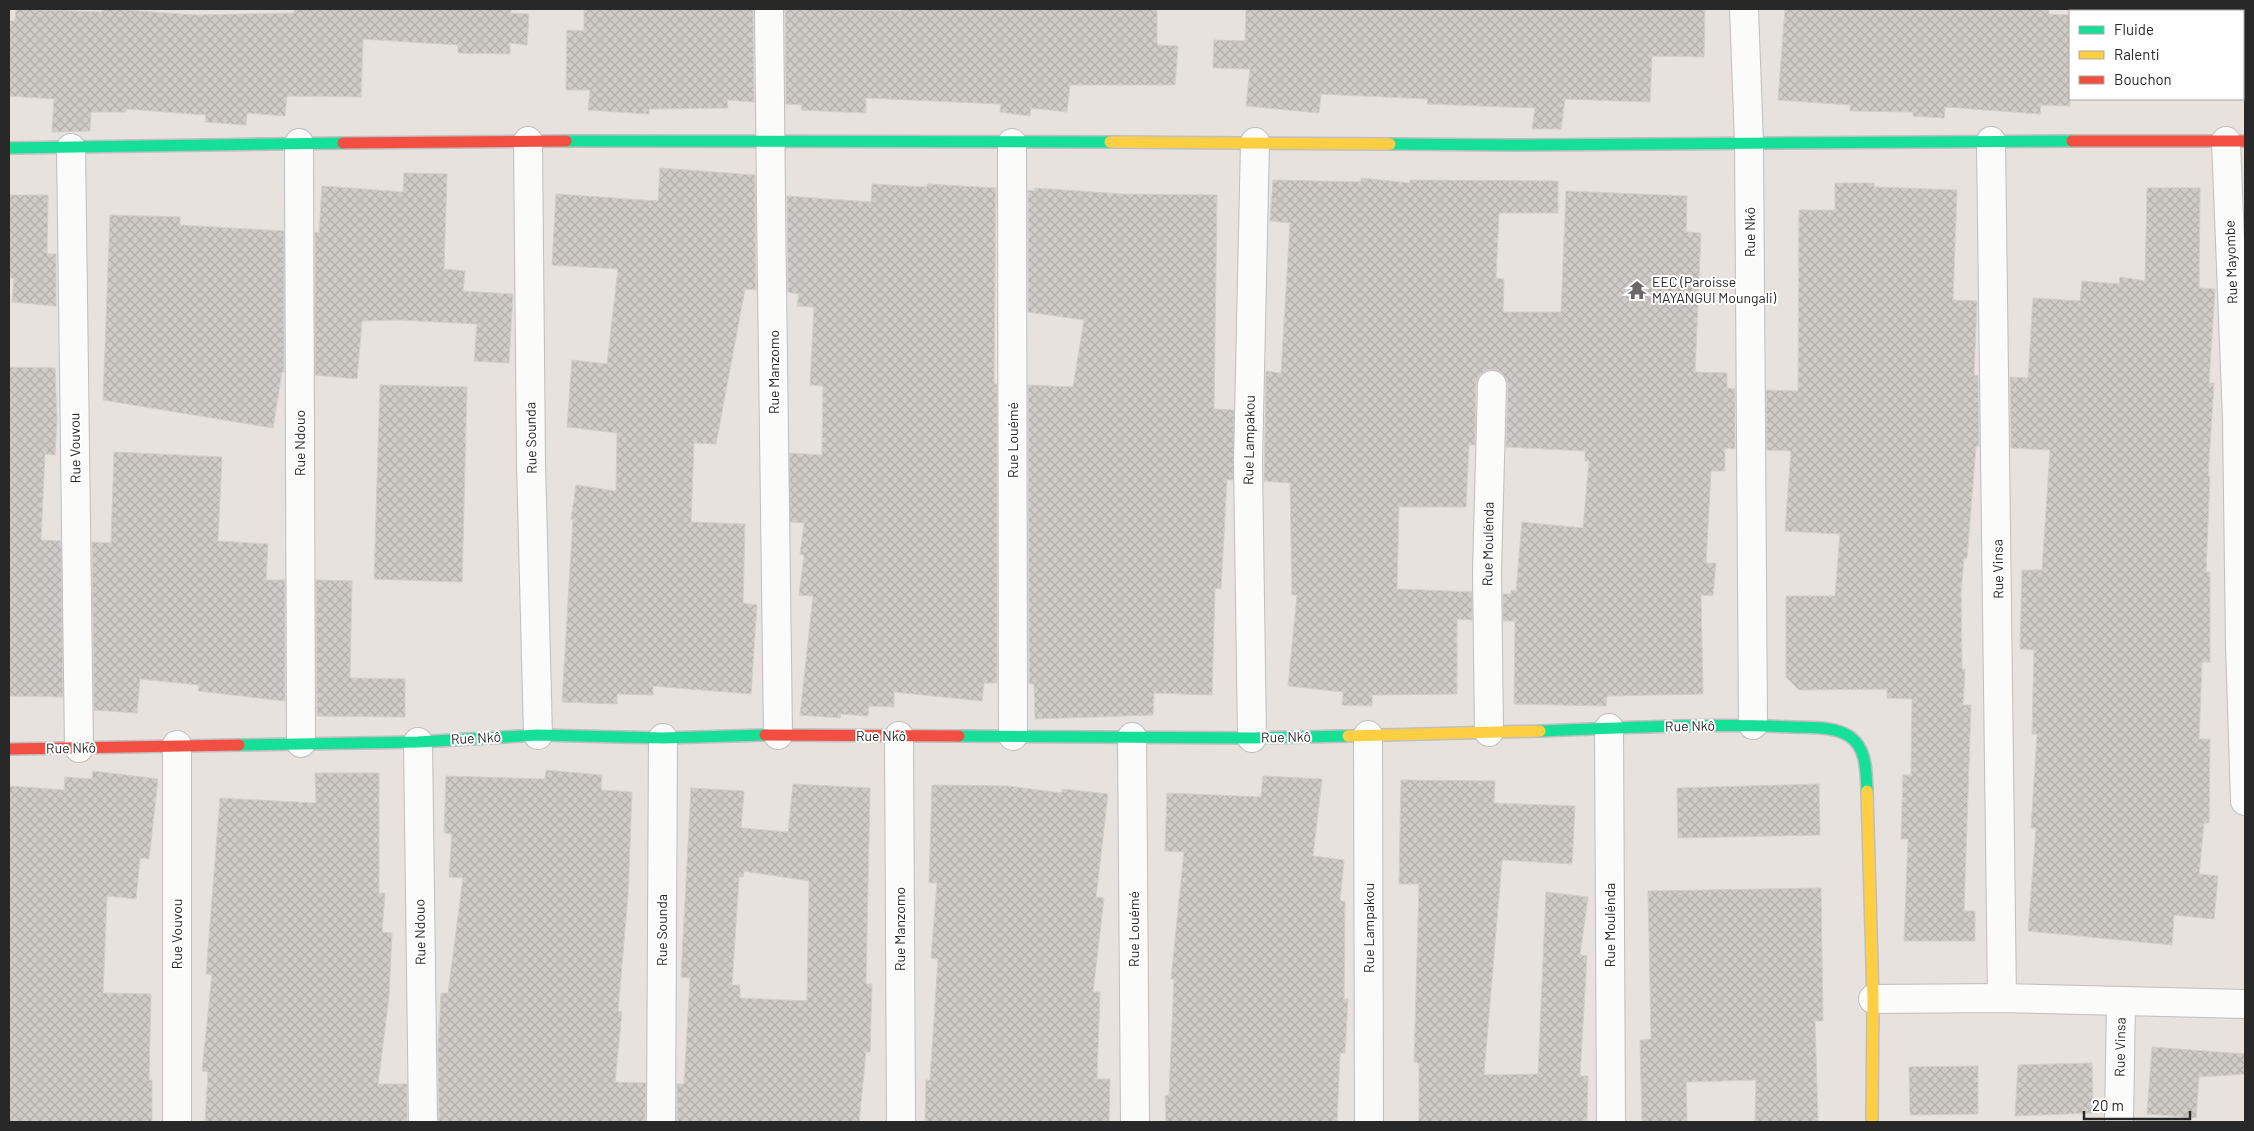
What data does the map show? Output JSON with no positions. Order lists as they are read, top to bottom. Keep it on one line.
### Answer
{"streets":{"street":["Rue Nkô","Rue Mayombe","Rue Manzomo","Rue Sounda","Rue Louémé","Rue Lampakou","Rue Ndouo","Rue Vouvou","Rue Moulénda","Rue Vinsa"]},"crossings":[["Rue Nkô","Rue Manzomo"],["Rue Nkô","Rue Sounda"],["Rue Nkô","Rue Louémé"],["Rue Nkô","Rue Lampakou"],["Rue Nkô","Rue Ndouo"],["Rue Nkô","Rue Vouvou"],["Rue Nkô","Rue Moulénda"]],"places":{"temple":["EEC (Paroisse MAYANGUI Moungali)"]},"legend":["Fluide","Ralenti","Bouchon"],"scale_bar":"20 m"}
